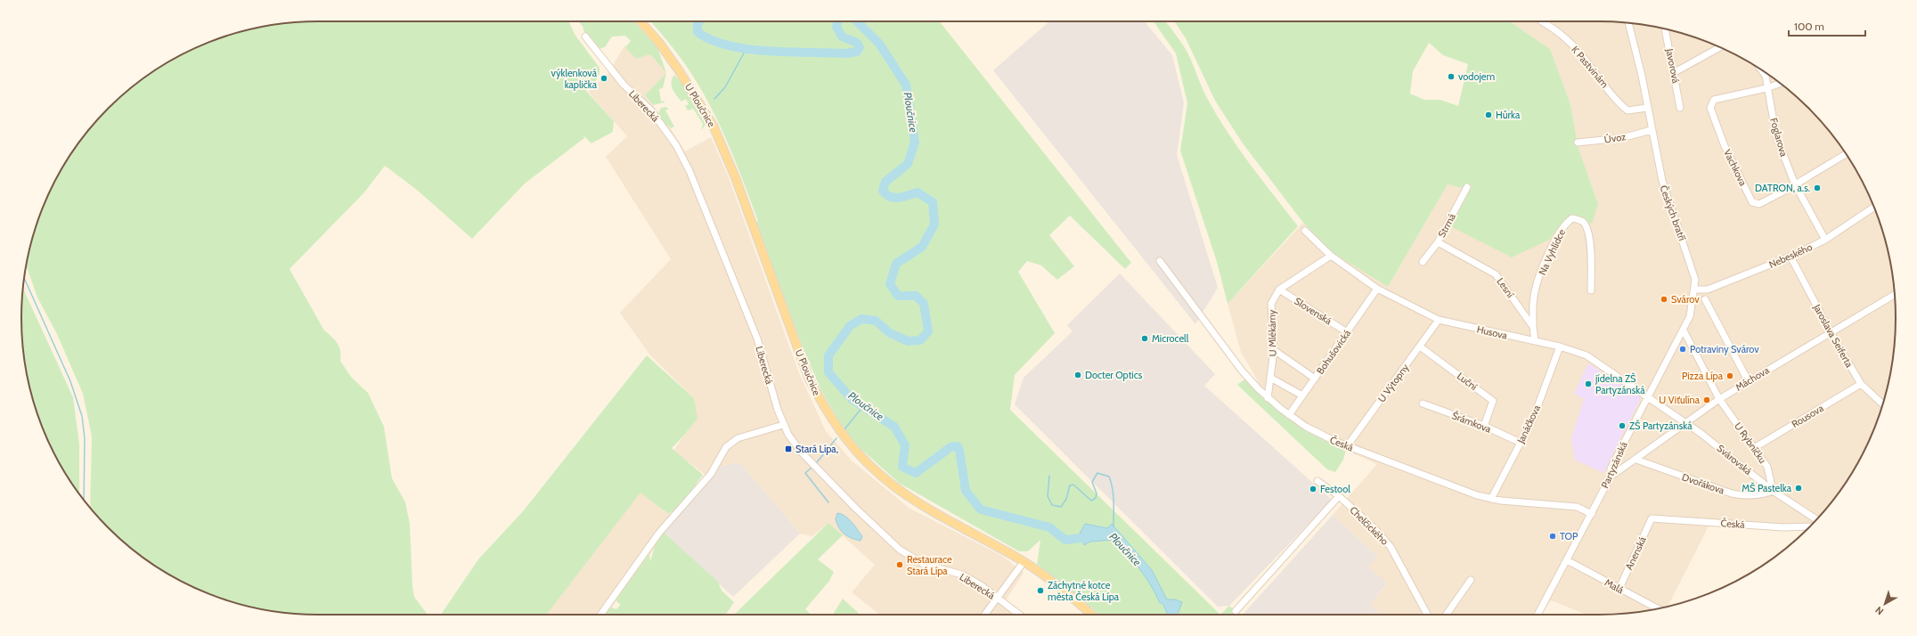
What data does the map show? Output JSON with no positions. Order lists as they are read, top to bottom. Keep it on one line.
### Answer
{"streets":{"main road":["U Ploučnice"],"street":["Javorová","K Pastvinám","Liberecká","Foglarova","Úvoz","Vachkova","Českých bratří","Strmá","Na Vyhlídce","Nebeského","Lesní","Slovenská","Husova","U Mlékárny","Jaroslava Seiferta","Bohušovická","Máchova","Luční","U Výtopny","Rousova","Šrámkova","Janáčkova","U Rybníčku","Česká","Svárovská","Partyzánská","Dvořákova","Chelčického","Anenská","Malá"]},"crossings":[["K Pastvinám","Českých bratří"],["Foglarova","Vachkova"],["Úvoz","Českých bratří"],["Českých bratří","Nebeského"],["Českých bratří","Partyzánská"],["Strmá","Lesní"],["Na Vyhlídce","Lesní"],["Nebeského","Jaroslava Seiferta"],["Lesní","Husova"],["Slovenská","U Mlékárny"],["Slovenská","Bohušovická"],["Husova","U Mlékárny"],["Husova","Bohušovická"],["Husova","Máchova"],["Husova","U Výtopny"],["Husova","Janáčkova"],["Husova","Svárovská"],["Husova","Partyzánská"],["U Mlékárny","Česká"],["Jaroslava Seiferta","Máchova"],["Jaroslava Seiferta","Rousova"],["Bohušovická","Česká"],["Máchova","U Rybníčku"],["Máchova","Svárovská"],["Máchova","Partyzánská"],["Máchova","Dvořákova"],["Luční","U Výtopny"],["Luční","Šrámkova"],["U Výtopny","Česká"],["Rousova","U Rybníčku"],["Šrámkova","Janáčkova"],["Janáčkova","Česká"],["U Rybníčku","Svárovská"],["U Rybníčku","Dvořákova"],["Česká","Partyzánská"],["Česká","Anenská"],["Svárovská","Dvořákova"],["Partyzánská","Malá"],["Anenská","Malá"]],"water":["Ploučnice"],"places":{"other":["vodojem","výklenková kaplička","Hůrka","DATRON, a.s.","Svárov","Microcell","Potraviny Svárov","Docter Optics","Pizza Lípa","jídelna ZŠ Partyzánská","U Viťulína","ZŠ Partyzánská","MŠ Pastelka","Festool","TOP","Restaurace Stará Lípa","Záchytné kotce města Česká Lípa"],"transit":["Stará Lípa,"]},"scale_bar":"100 m","north":"bottom left"}
